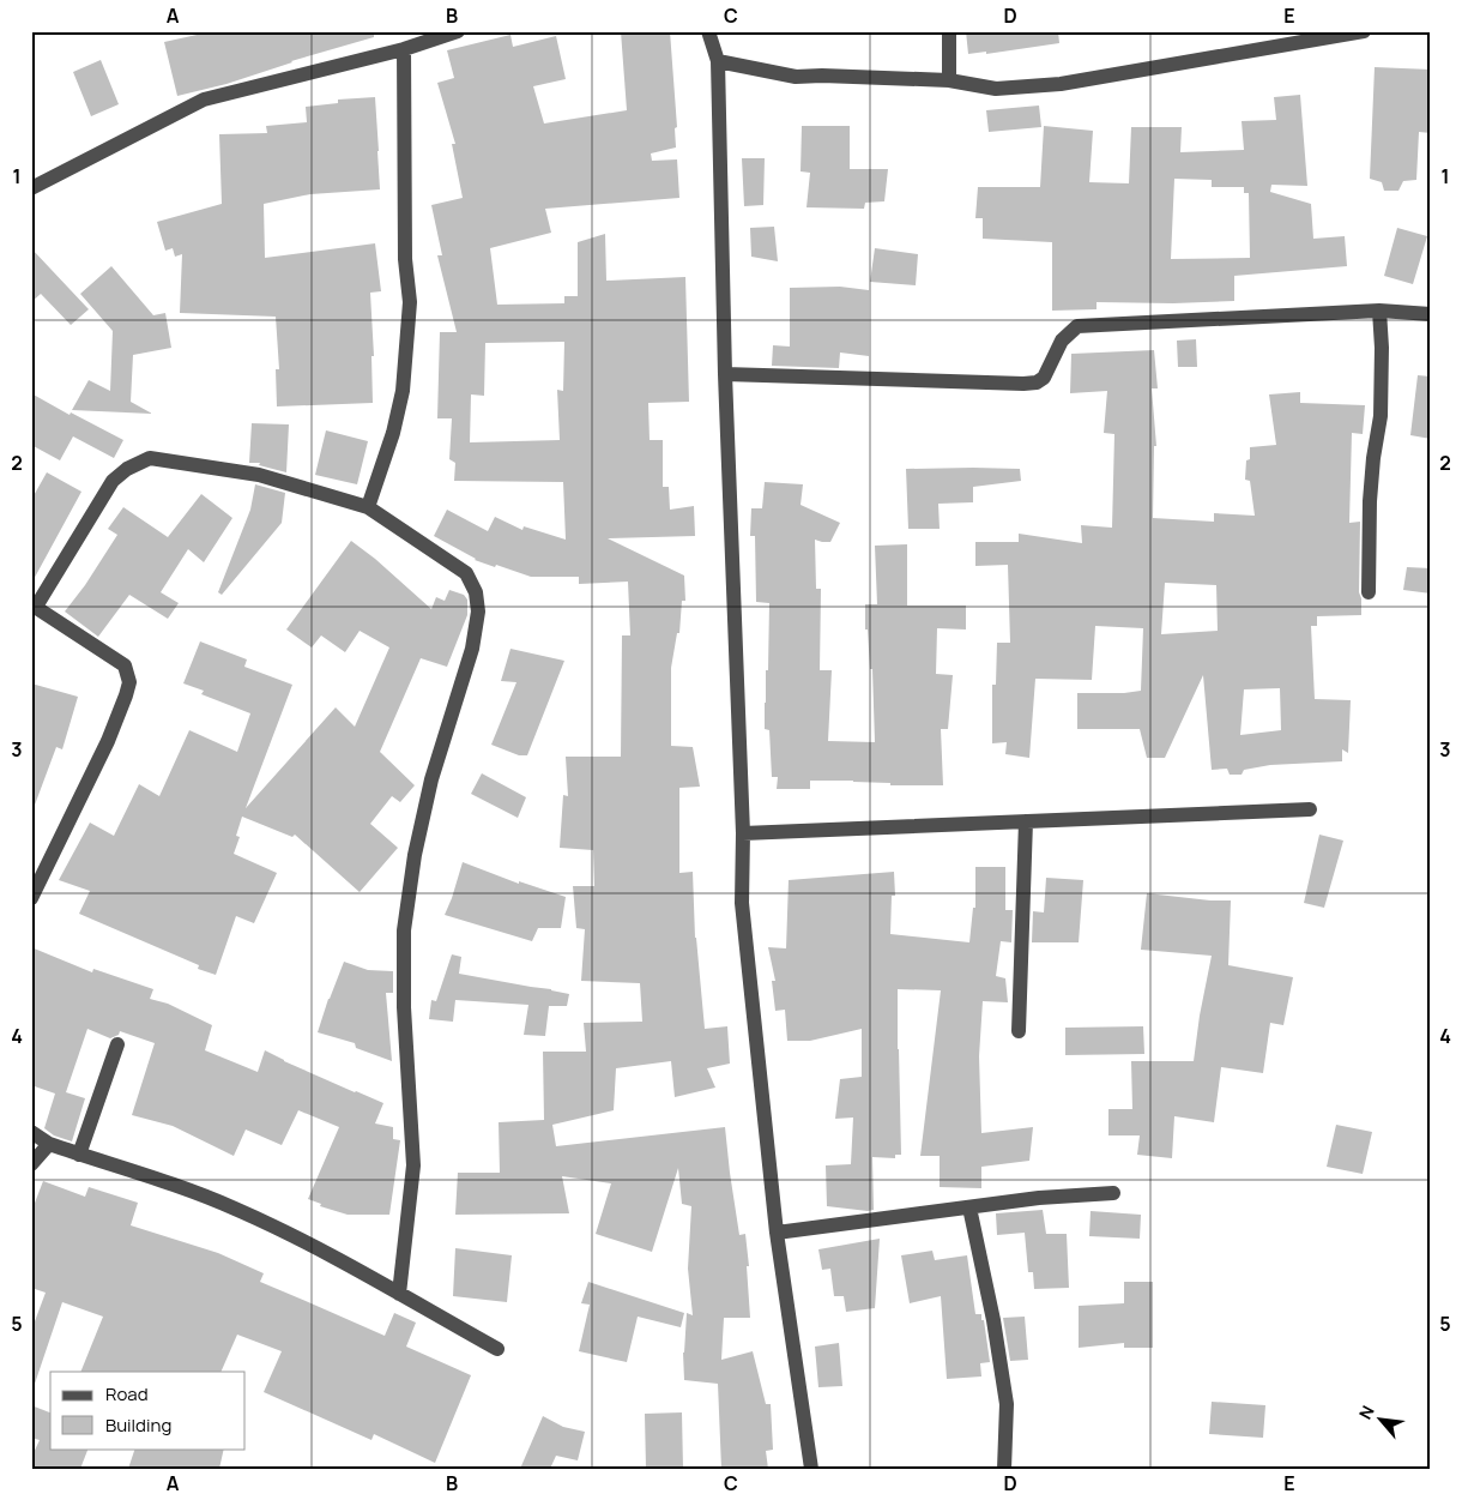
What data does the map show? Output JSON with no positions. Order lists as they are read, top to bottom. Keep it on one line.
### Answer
{"legend":["Road","Building"],"north":"top left","grid":{"columns":["A","B","C","D","E"],"rows":["1","2","3","4","5"]}}
